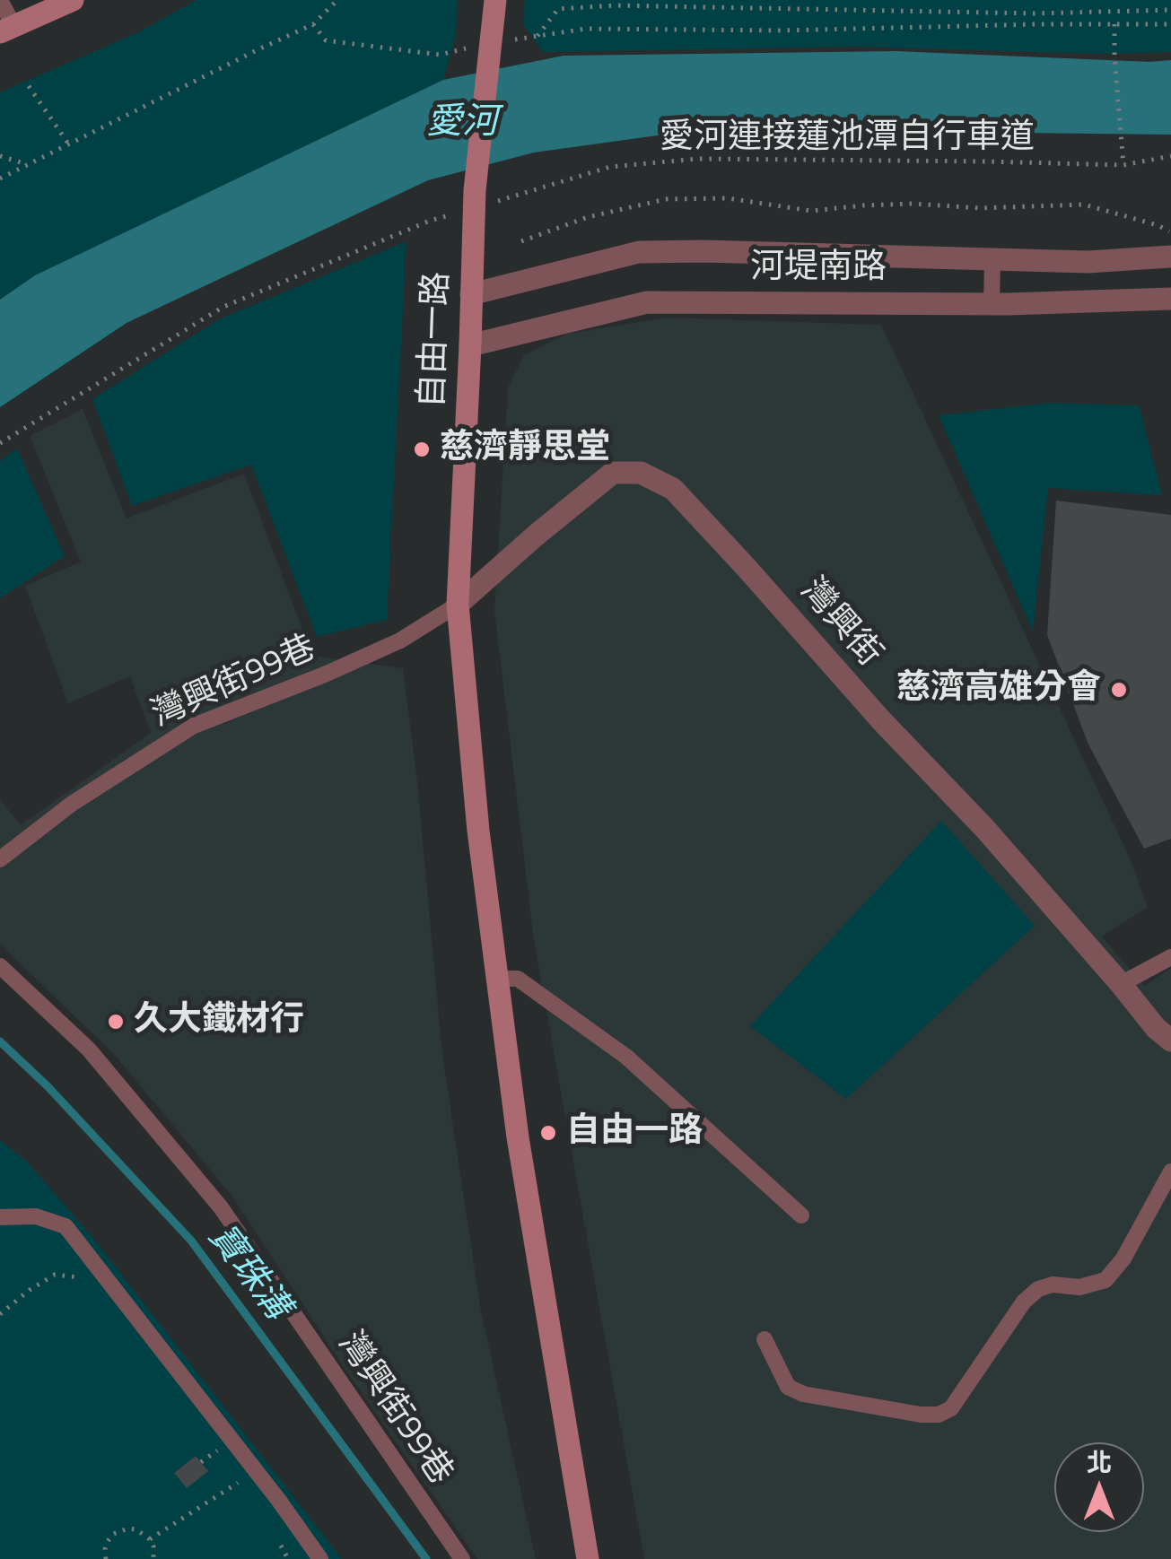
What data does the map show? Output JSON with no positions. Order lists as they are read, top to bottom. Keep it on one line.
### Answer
{"streets":{"street":["河堤南路","自由一路","灣興街"],"lane":["灣興街99巷"],"path":["愛河連接蓮池潭自行車道"]},"crossings":[["河堤南路","自由一路"],["自由一路","灣興街"],["自由一路","灣興街99巷"],["灣興街","灣興街99巷"]],"water":["愛河","寶珠溝"],"places":["慈濟靜思堂","慈濟高雄分會","久大鐵材行","自由一路"],"north":"top"}
